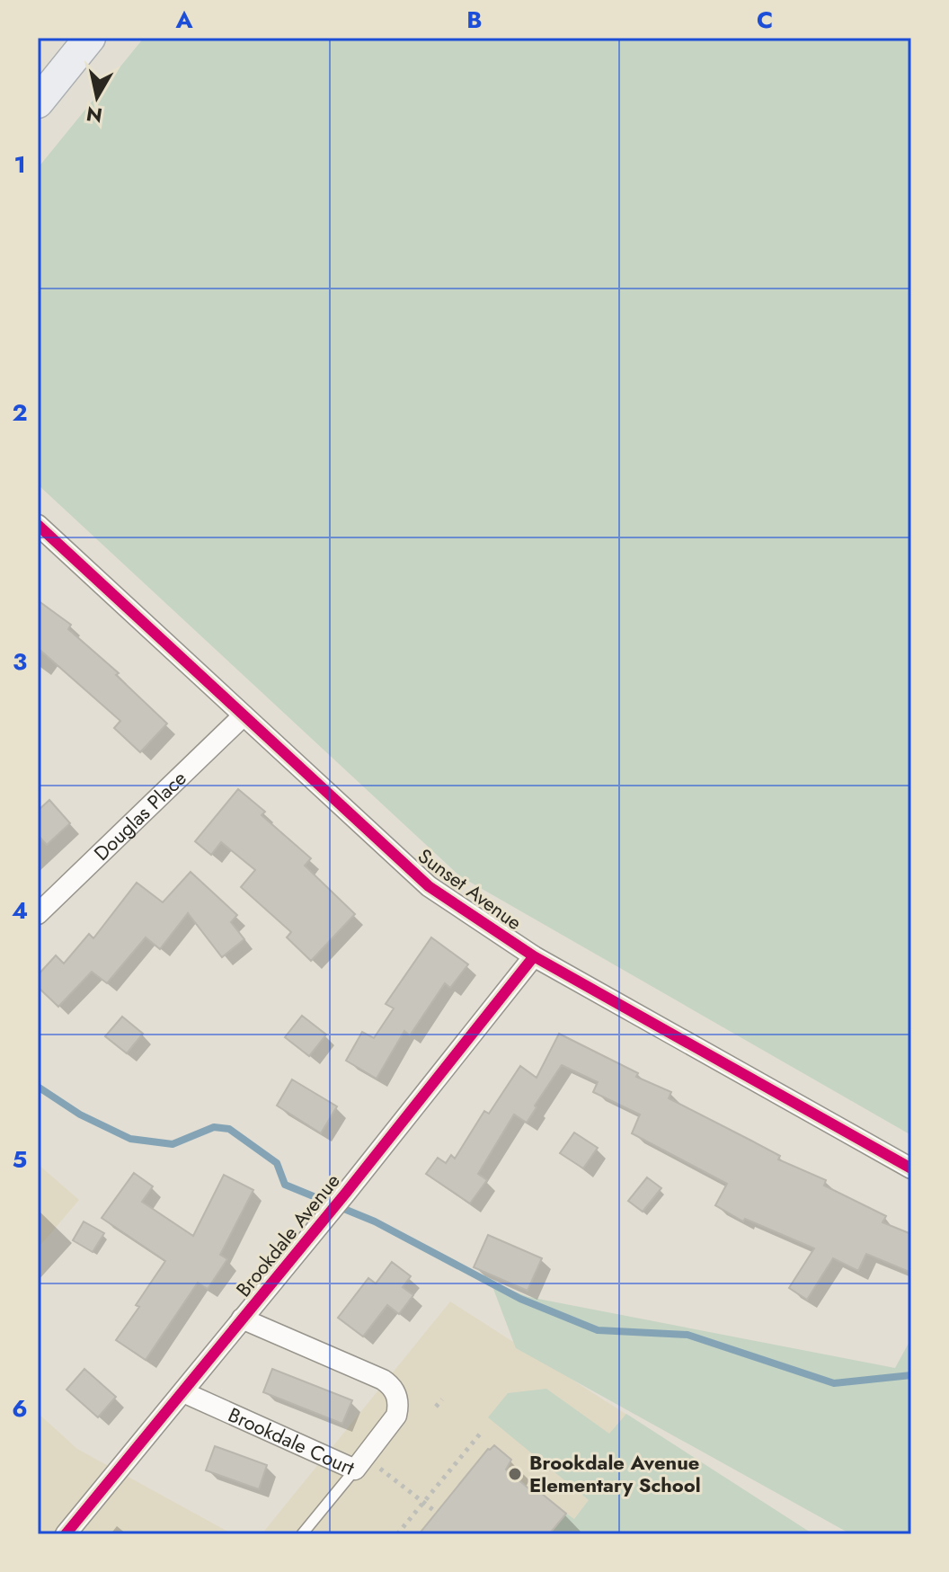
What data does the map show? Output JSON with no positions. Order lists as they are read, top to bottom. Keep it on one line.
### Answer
{"streets":{"street":["Douglas Place","Sunset Avenue","Brookdale Avenue","Brookdale Court"]},"crossings":[["Douglas Place","Sunset Avenue"],["Sunset Avenue","Brookdale Avenue"],["Brookdale Avenue","Brookdale Court"]],"places":["Brookdale Avenue Elementary School"],"north":"bottom","grid":{"columns":["A","B","C"],"rows":["1","2","3","4","5","6"]}}
